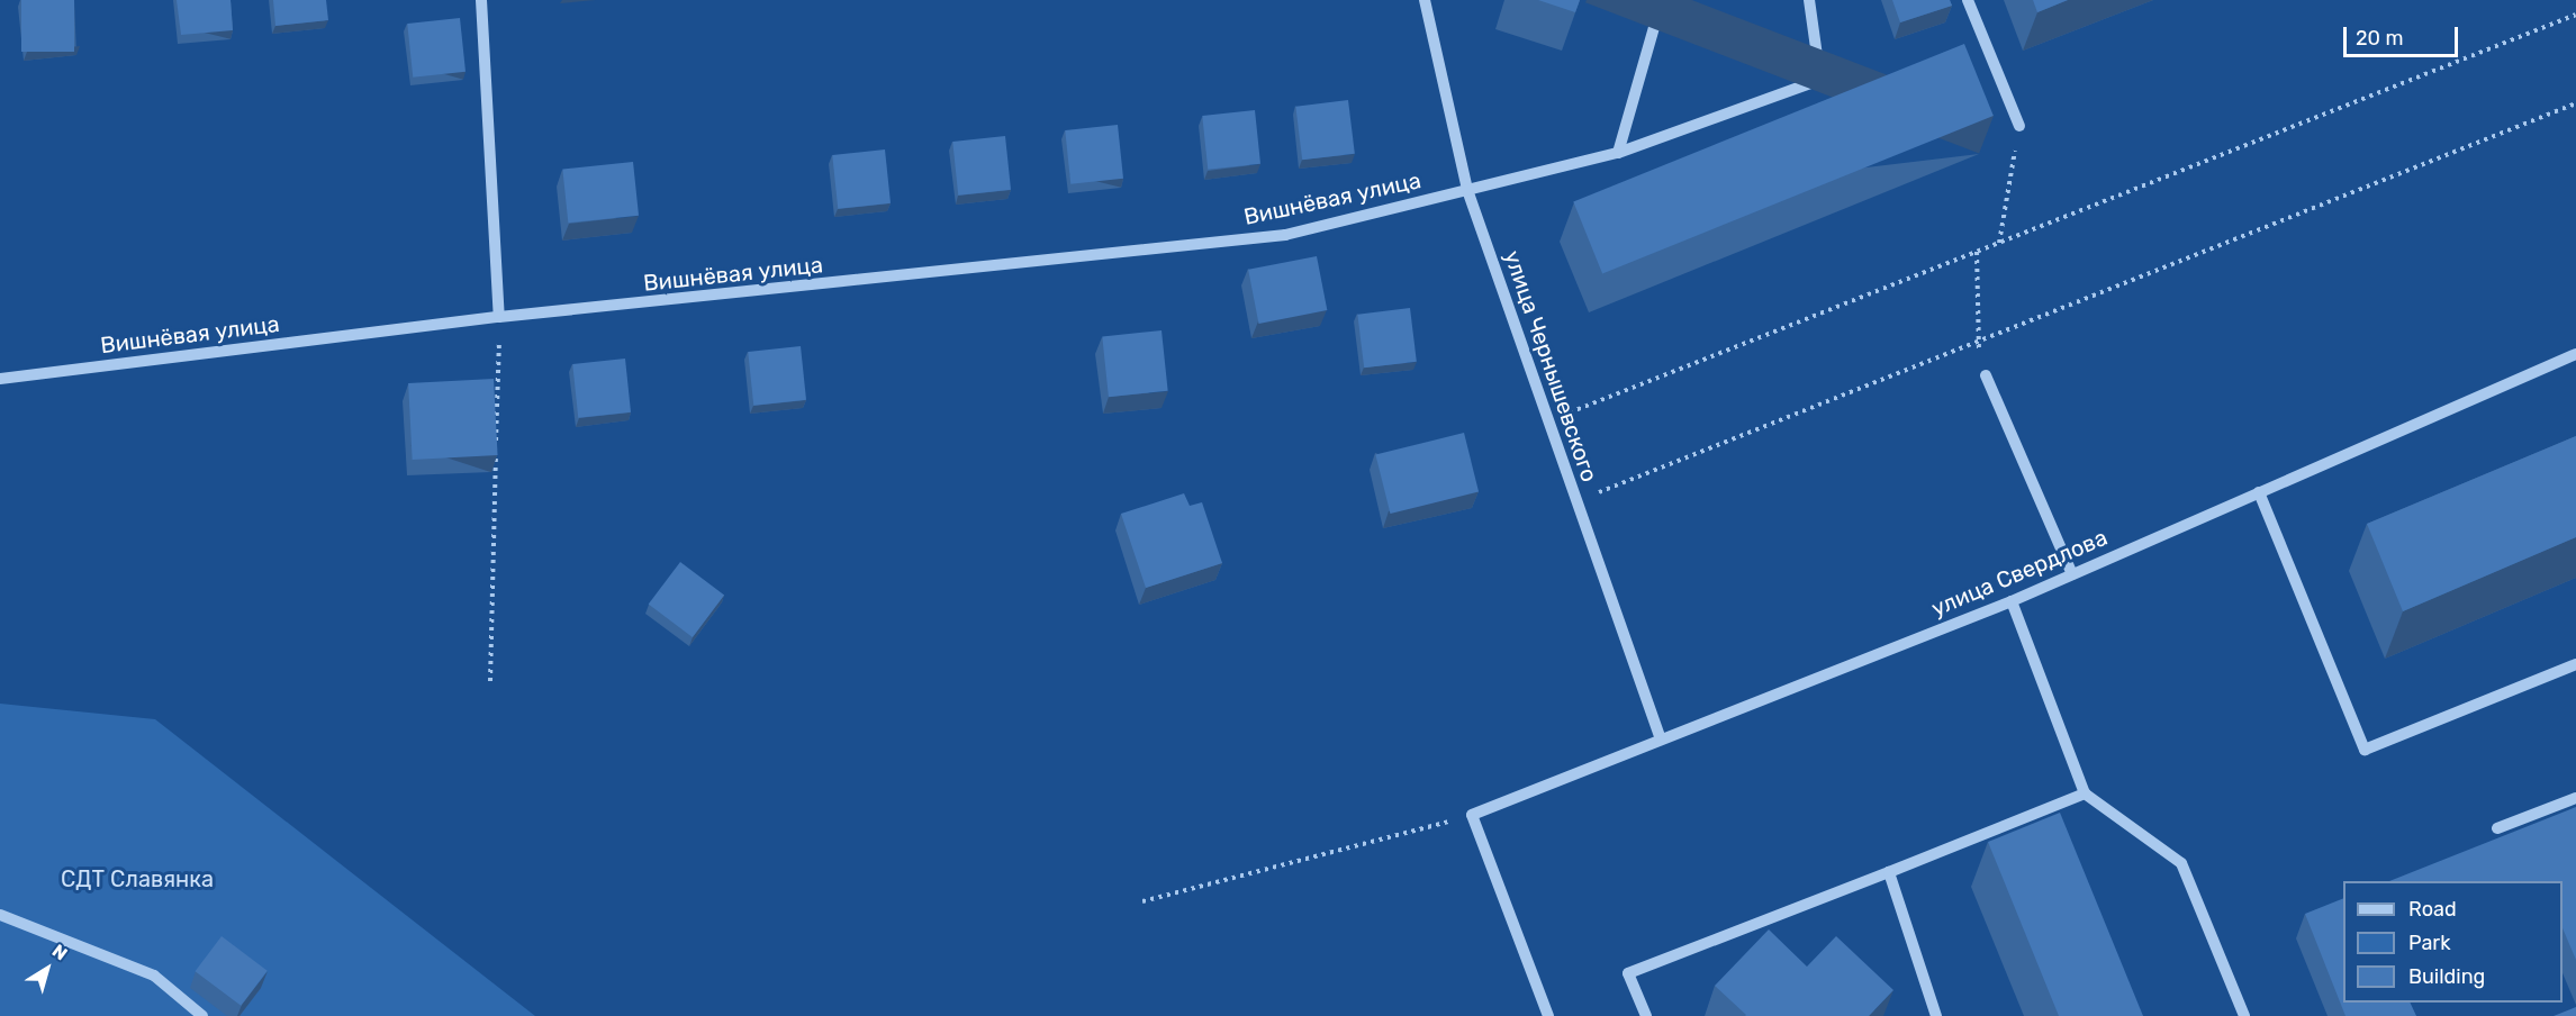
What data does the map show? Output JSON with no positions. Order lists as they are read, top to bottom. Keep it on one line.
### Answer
{"streets":{"street":["Вишнёвая улица","улица Чернышевского","улица Свердлова"]},"crossings":[["Вишнёвая улица","улица Чернышевского"],["улица Чернышевского","улица Свердлова"]],"parks":["СДТ Славянка"],"legend":["Road","Park","Building"],"scale_bar":"20 m","north":"top right"}
